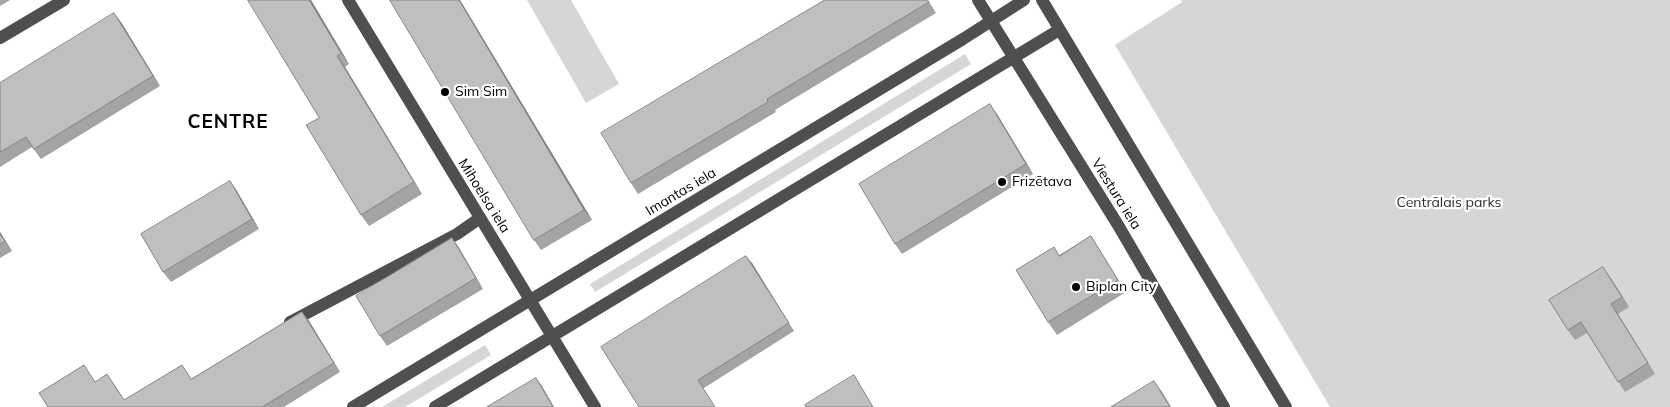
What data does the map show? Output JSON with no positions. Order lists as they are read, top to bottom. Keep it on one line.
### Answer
{"streets":{"street":["Imantas iela","Viestura iela","Mihoelsa iela"]},"crossings":[["Imantas iela","Viestura iela"],["Imantas iela","Mihoelsa iela"]],"districts":["CENTRE"],"parks":["Centrālais parks"],"places":["Sim Sim","Frizētava","Biplan City"]}
